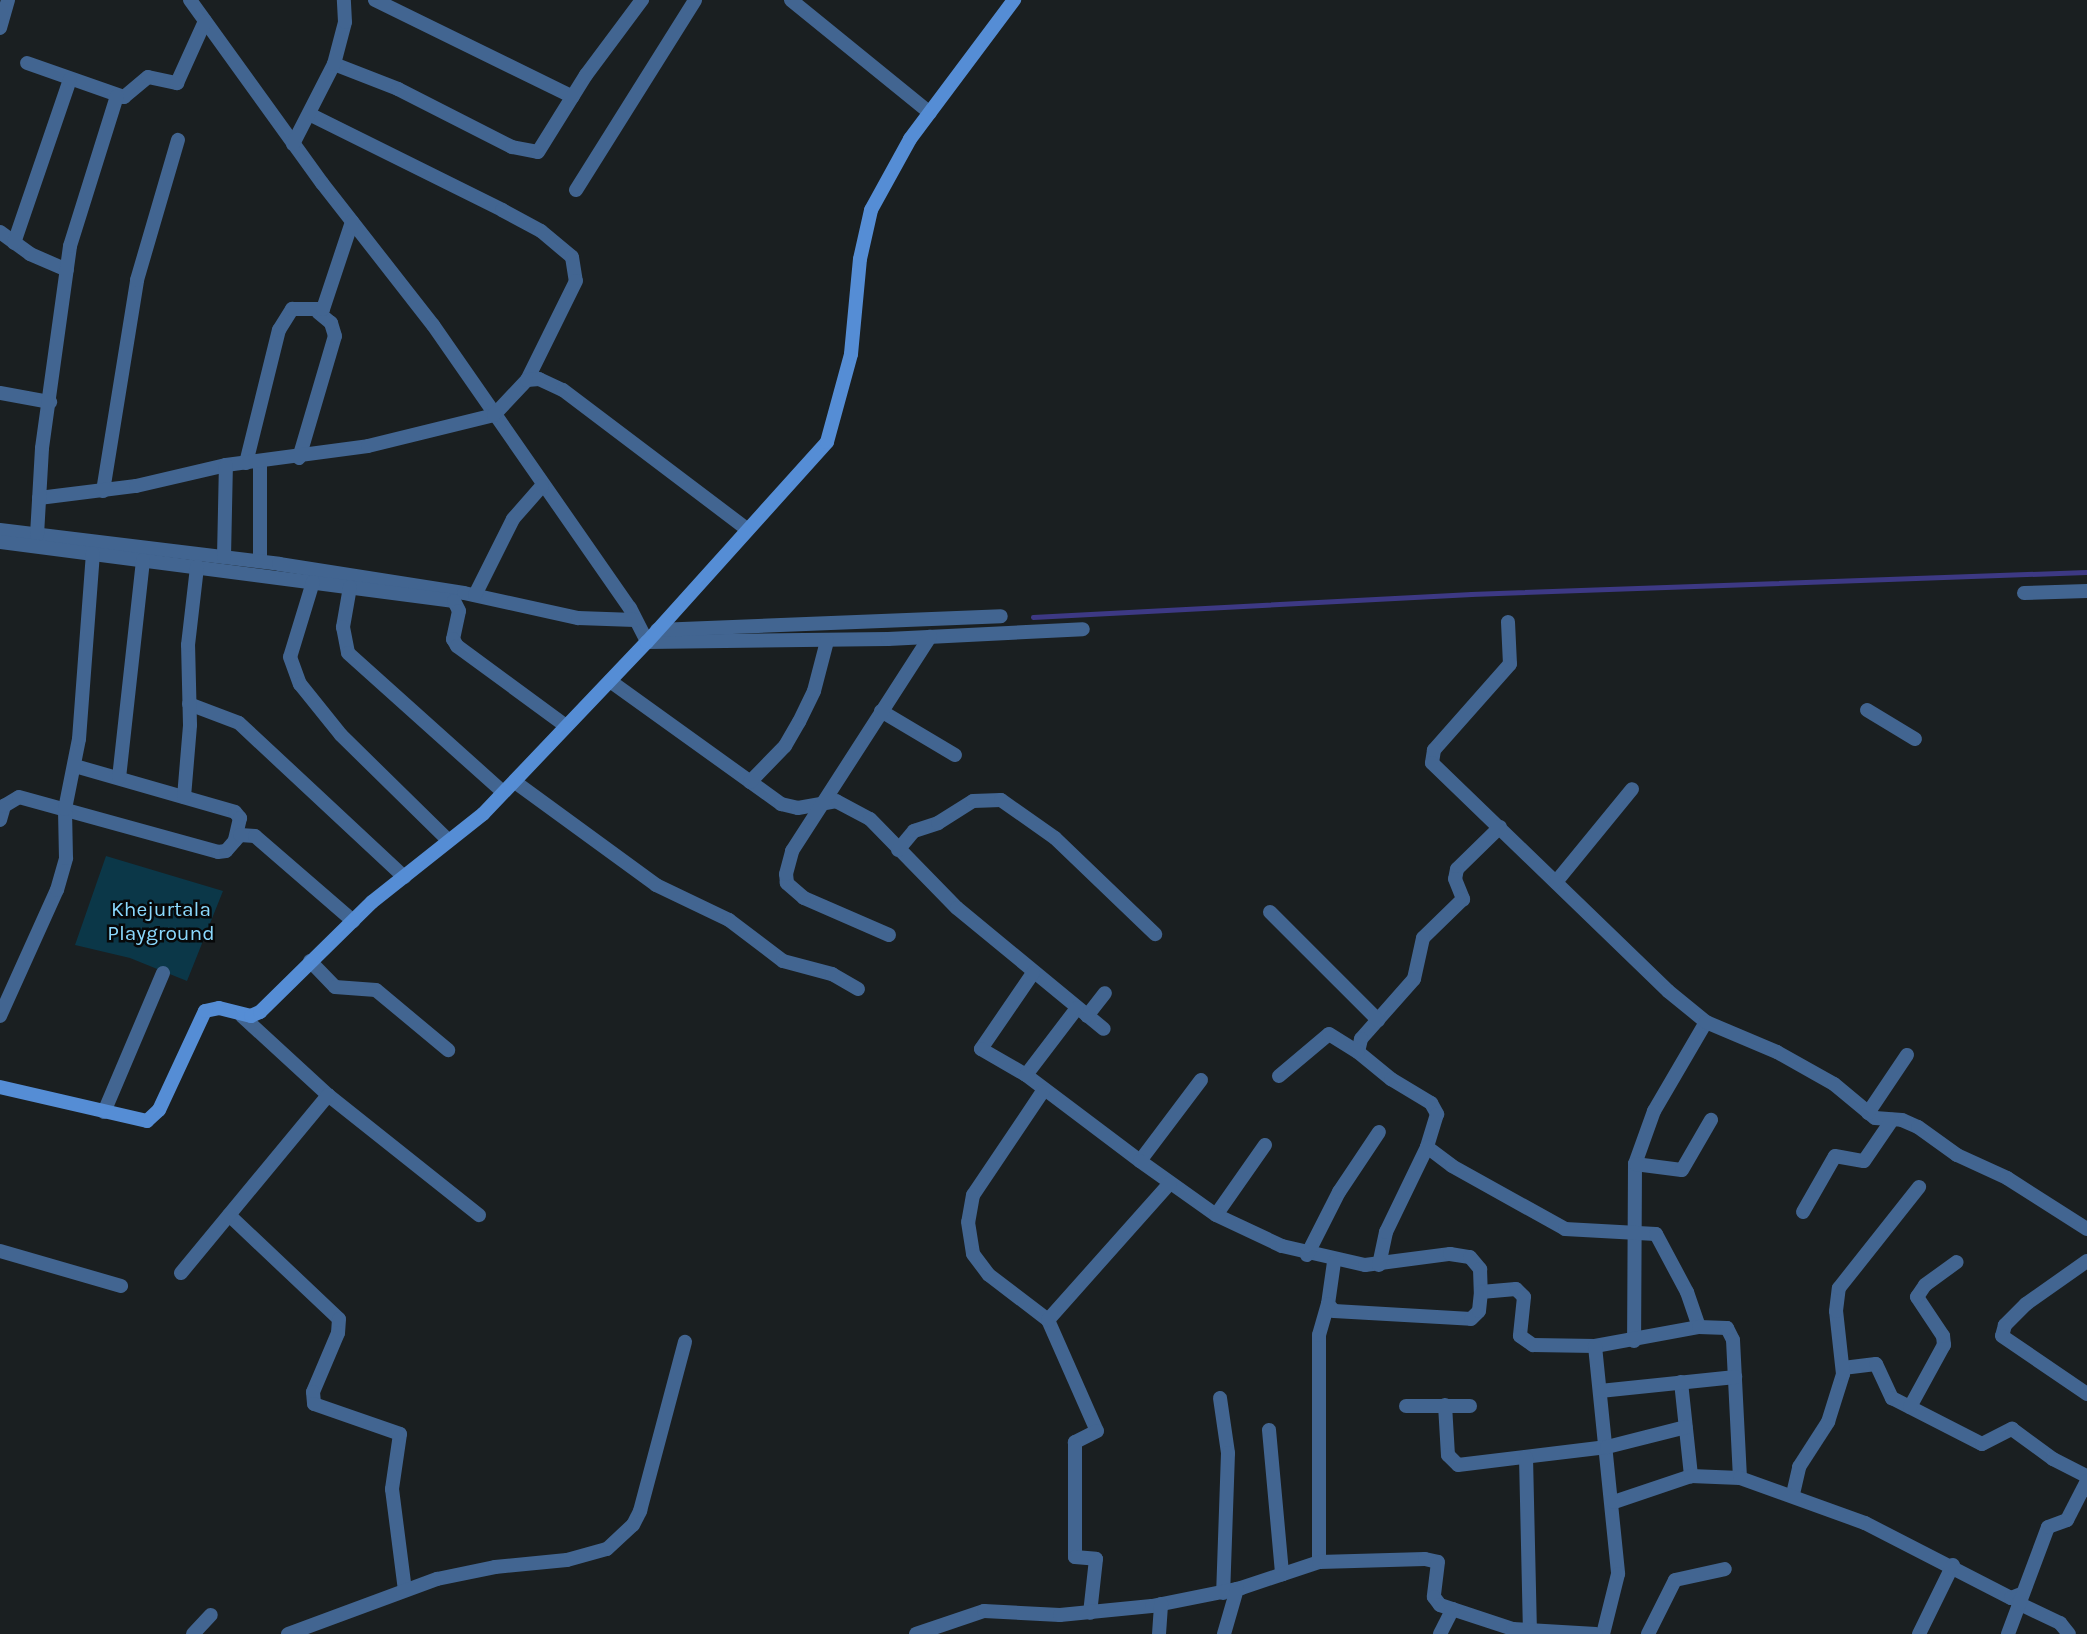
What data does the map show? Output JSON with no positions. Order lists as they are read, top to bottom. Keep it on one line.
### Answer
{"parks":["Khejurtala Playground"]}
